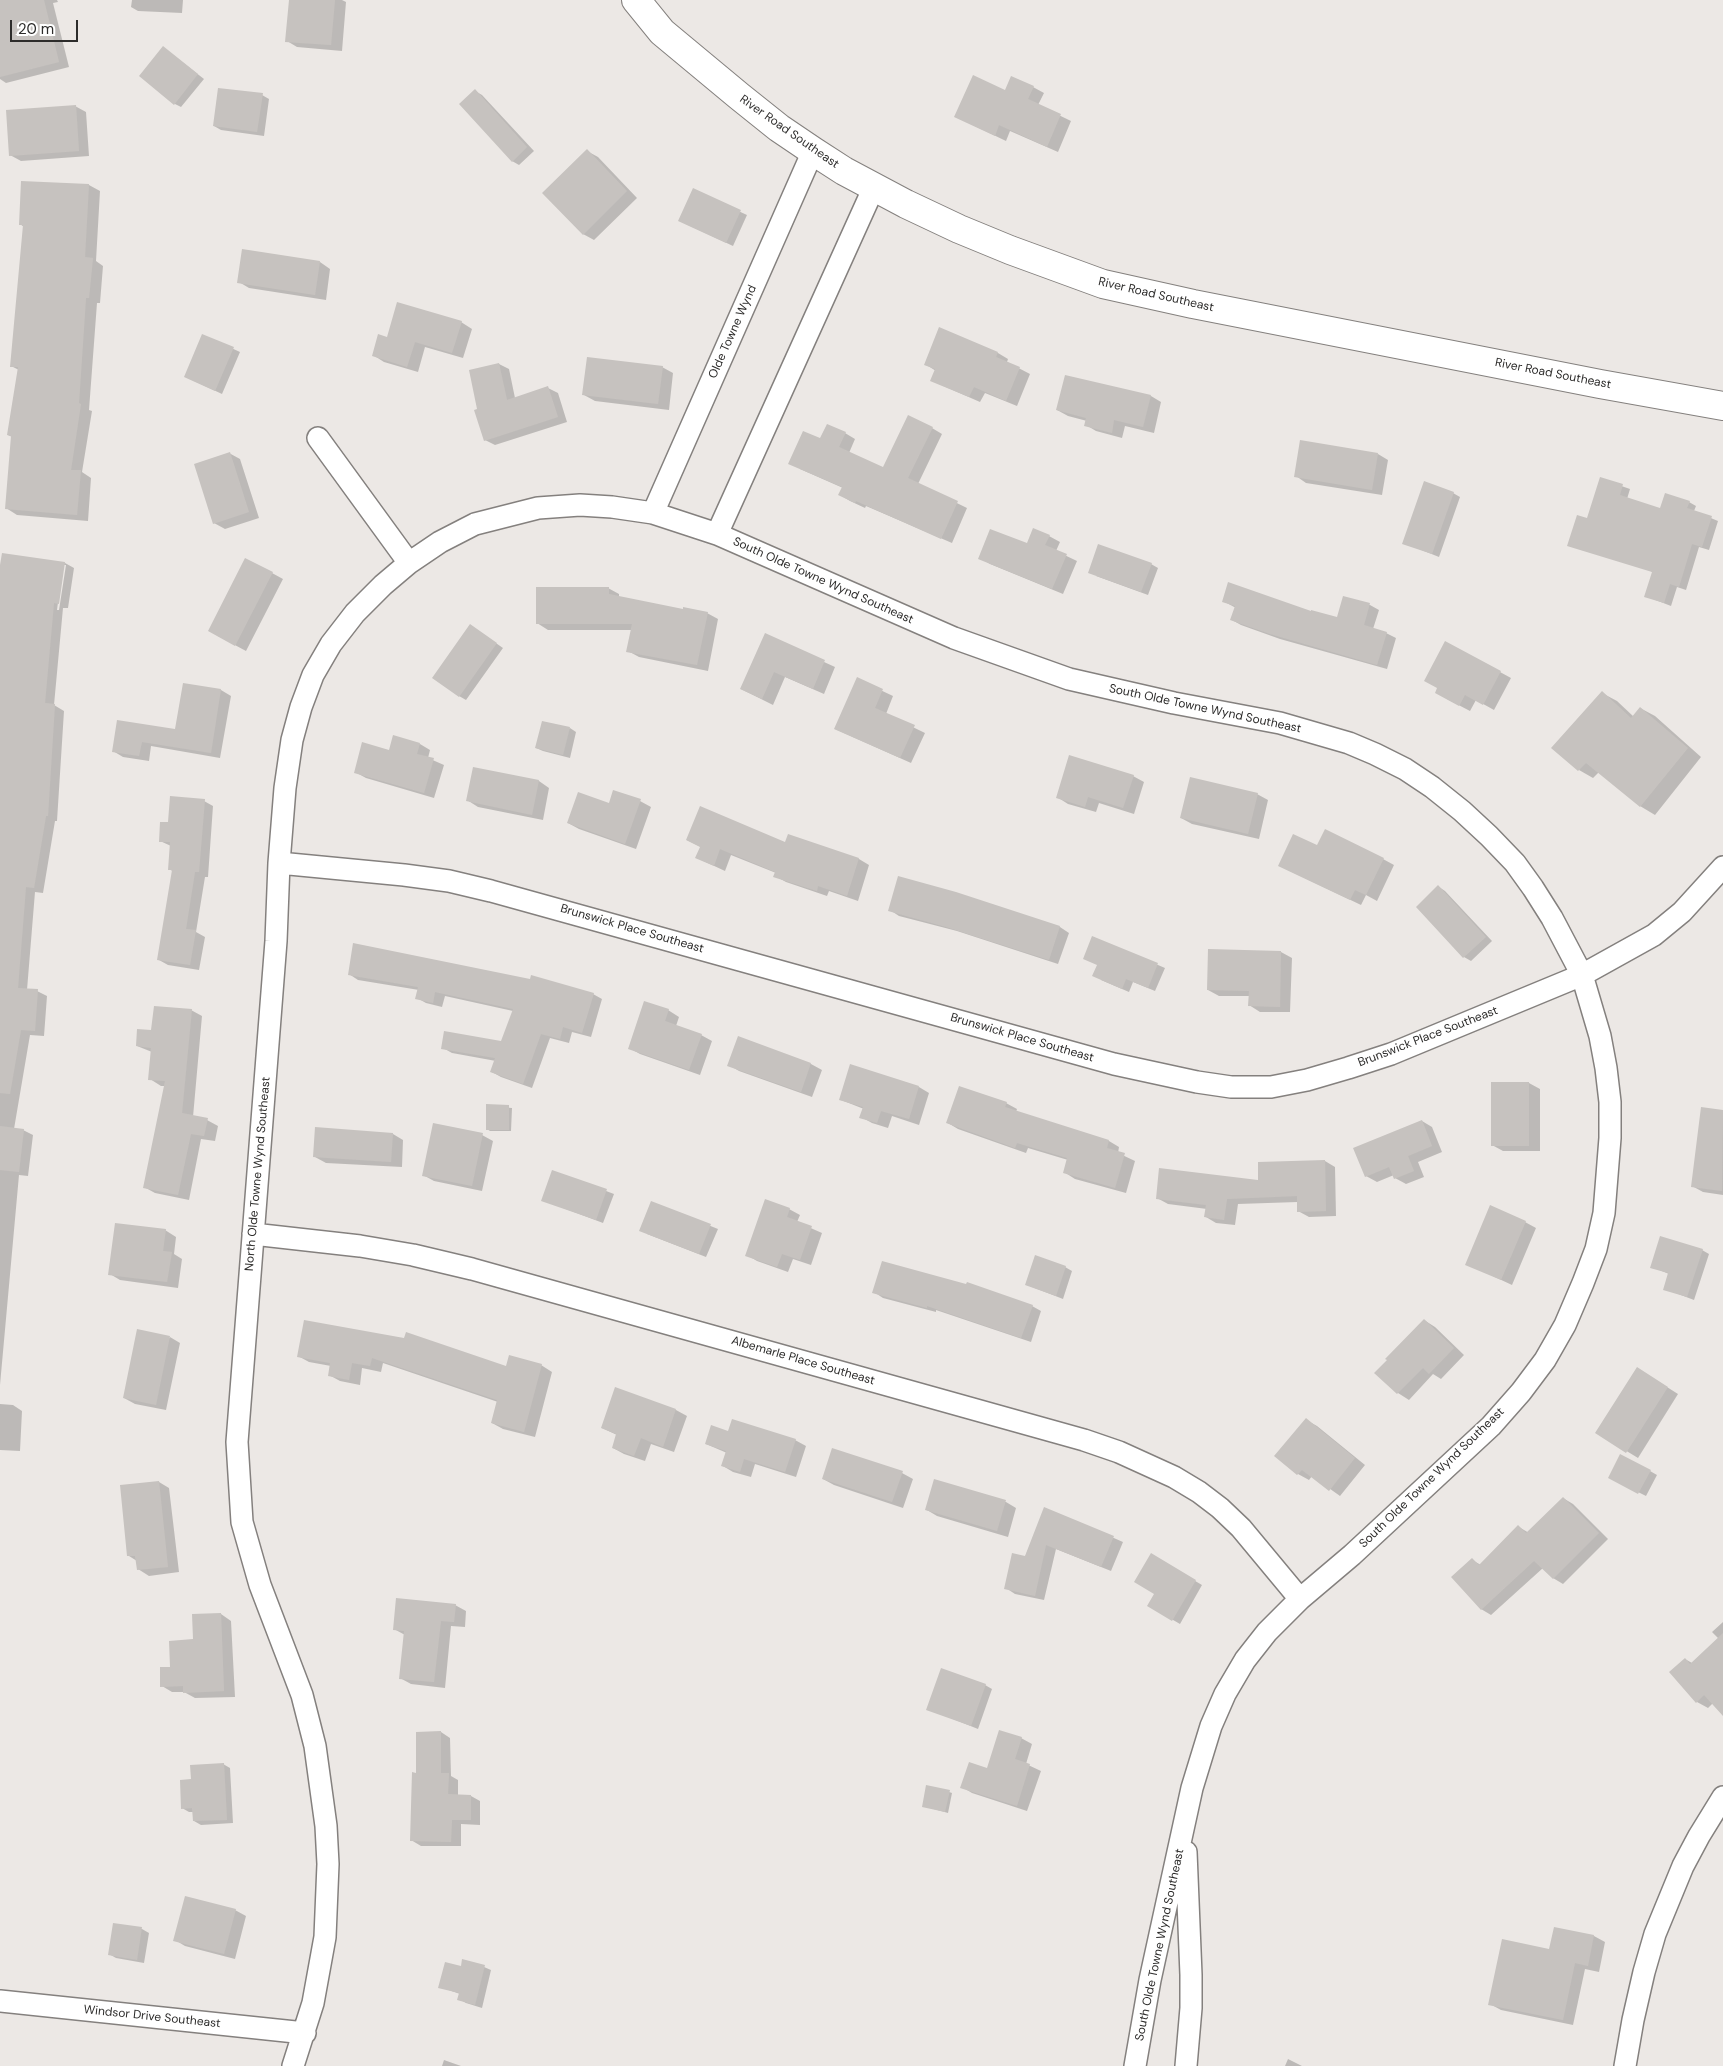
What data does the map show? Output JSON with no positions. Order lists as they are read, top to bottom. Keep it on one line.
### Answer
{"streets":{"main road":["River Road Southeast"],"street":["Olde Towne Wynd","South Olde Towne Wynd Southeast","Brunswick Place Southeast","North Olde Towne Wynd Southeast","Albemarle Place Southeast","Windsor Drive Southeast"]},"crossings":[["River Road Southeast","Olde Towne Wynd"],["Olde Towne Wynd","South Olde Towne Wynd Southeast"],["Olde Towne Wynd","North Olde Towne Wynd Southeast"],["South Olde Towne Wynd Southeast","Brunswick Place Southeast"],["South Olde Towne Wynd Southeast","North Olde Towne Wynd Southeast"],["South Olde Towne Wynd Southeast","Albemarle Place Southeast"],["Brunswick Place Southeast","North Olde Towne Wynd Southeast"],["North Olde Towne Wynd Southeast","Albemarle Place Southeast"],["North Olde Towne Wynd Southeast","Windsor Drive Southeast"]],"scale_bar":"20 m"}
